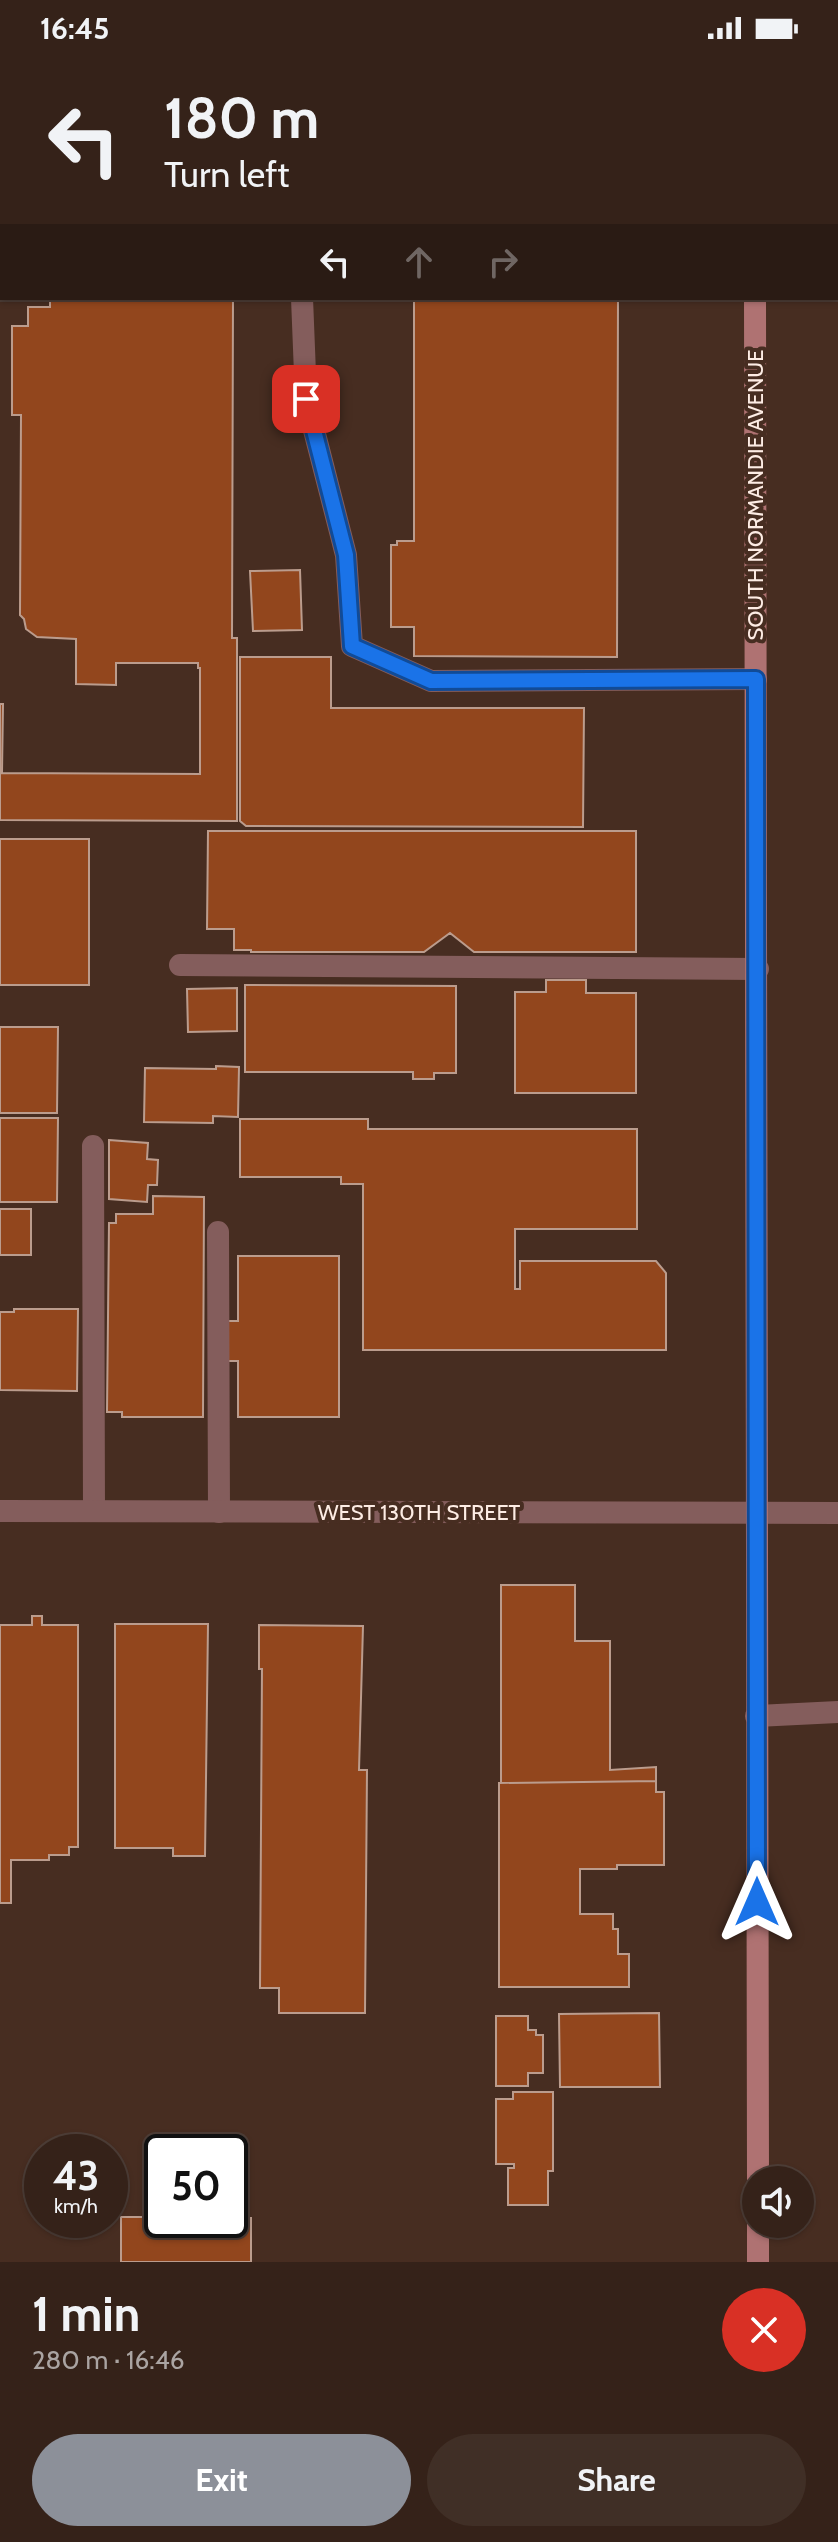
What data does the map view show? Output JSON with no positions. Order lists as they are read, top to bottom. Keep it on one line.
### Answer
{"streets":{"main road":["SOUTH NORMANDIE AVENUE"],"street":["WEST 130TH STREET"]},"crossings":[["SOUTH NORMANDIE AVENUE","WEST 130TH STREET"]],"page":{"status":"16:45","turn":["180 m","Turn left"],"speed":"43 km/h","limit":"50","heading":["1 min","280 m · 16:46"],"buttons":["Exit","Share"]}}
